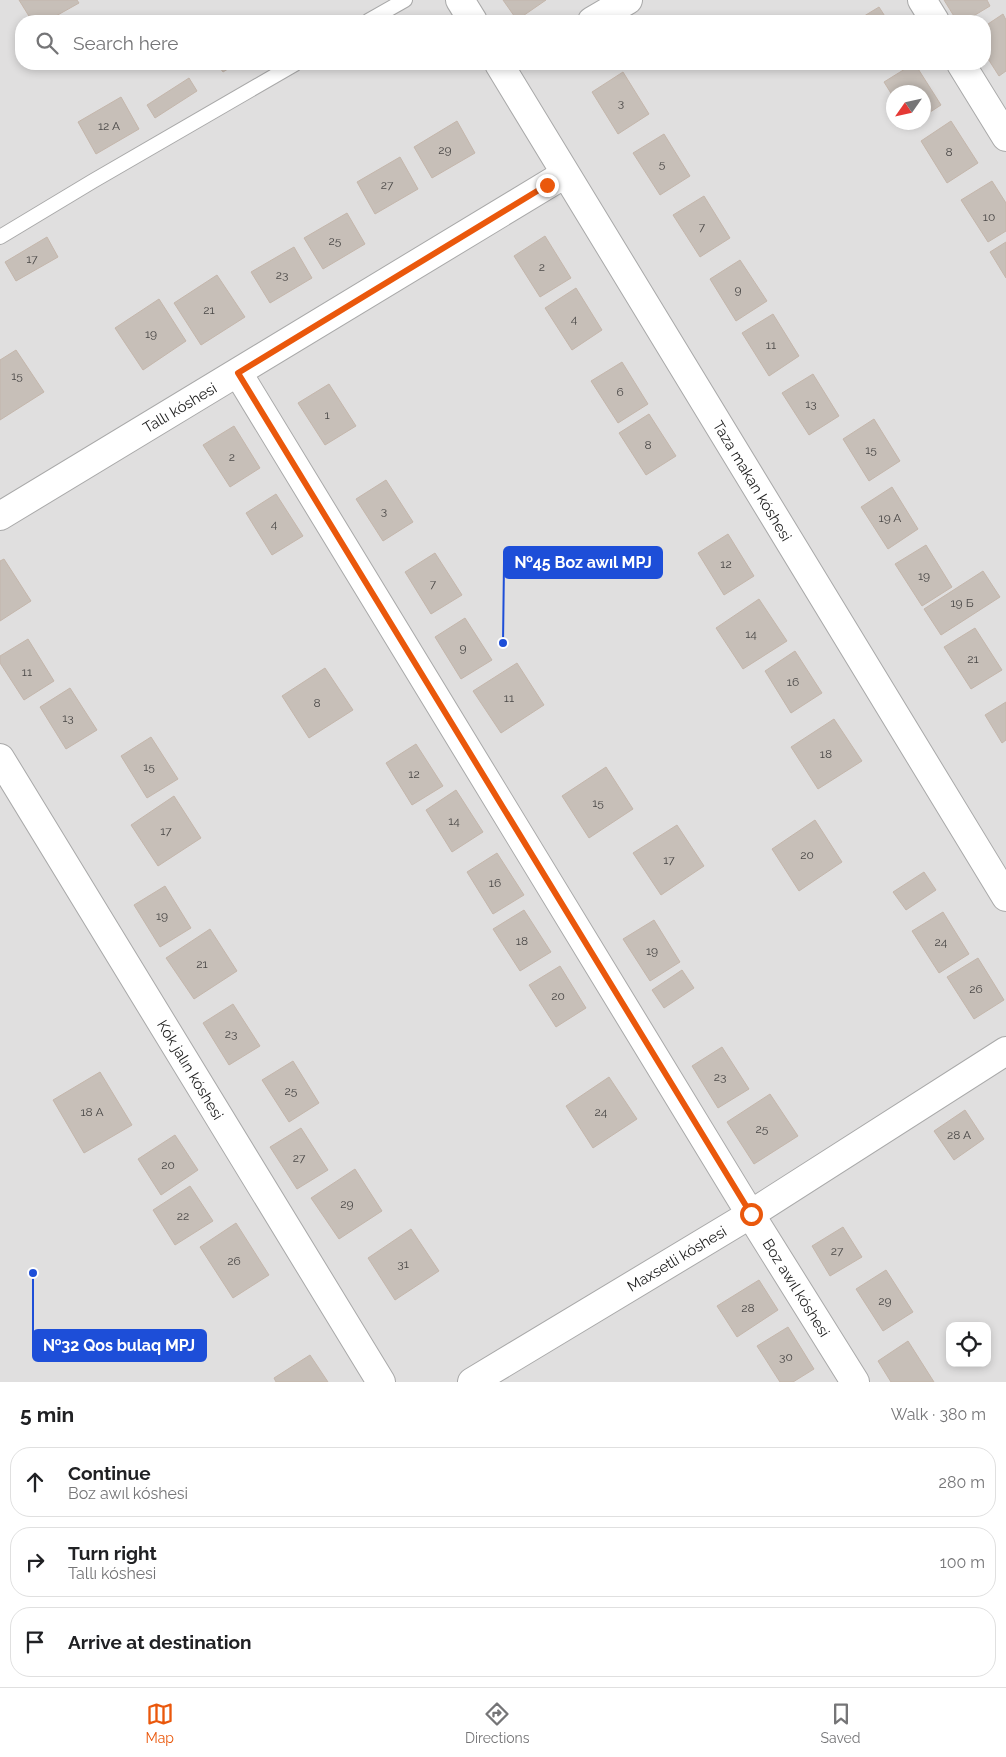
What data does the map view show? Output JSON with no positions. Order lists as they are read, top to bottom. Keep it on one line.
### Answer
{"streets":{"street":["Tallı kóshesi","Taza makan kóshesi","Kók jalın kóshesi","Maxsetli kóshesi","Boz awıl kóshesi"]},"crossings":[["Tallı kóshesi","Taza makan kóshesi"],["Tallı kóshesi","Boz awıl kóshesi"],["Maxsetli kóshesi","Boz awıl kóshesi"]],"places":["№45 Boz awıl MPJ","№32 Qos bulaq MPJ"],"house_numbers":["3","12 А","29","8","5","27","10","7","25","17","2","23","9","21","4","19","11","15","6","13","1","8","15","2","3","19 А","4","12","19","7","19 Б","14","9","21","11","16","11","8","13","18","15","12","15","14","17","20","17","16","19","18","24","19","21","26","20","23","23","25","18 А","24","25","28 А","27","20","29","22","27","26","31","29","28","30"],"north":"bottom left","page":{"search":"Search here","heading":["5 min","Walk · 380 m"],"list":[["Continue","Boz awıl kóshesi","280 m"],["Turn right","Tallı kóshesi","100 m"],"Arrive at destination"],"nav":["Map","Directions","Saved"]}}
